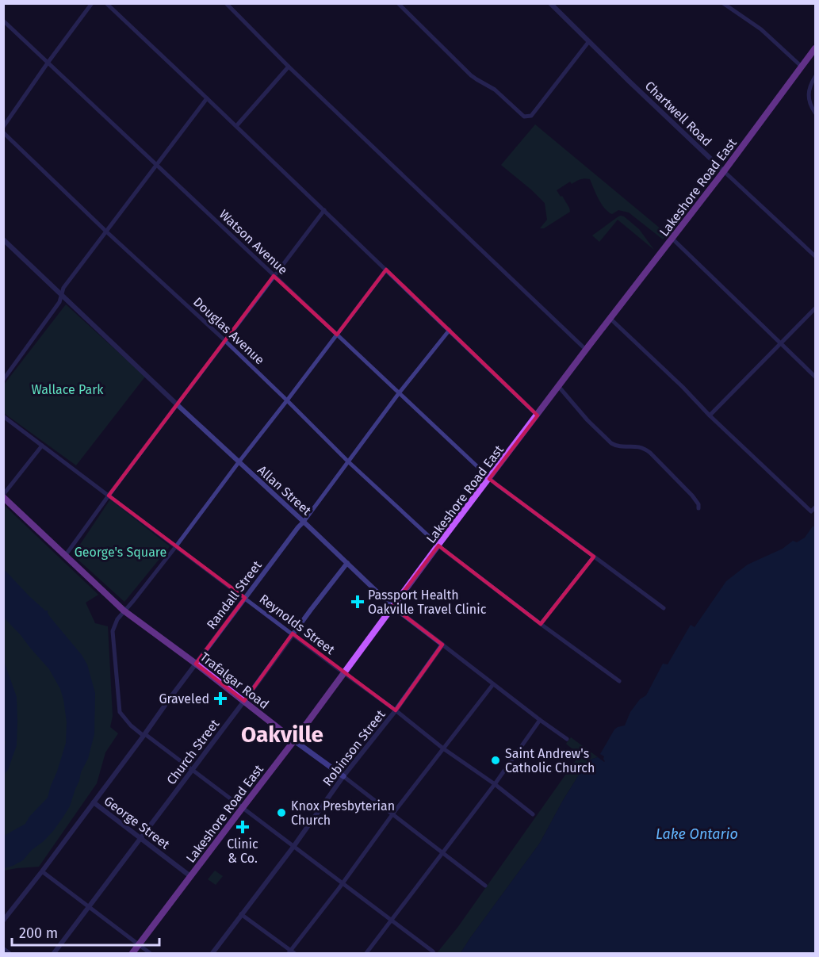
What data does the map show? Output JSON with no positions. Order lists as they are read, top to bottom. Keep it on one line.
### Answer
{"streets":{"main road":["Lakeshore Road East","Trafalgar Road"],"street":["Chartwell Road","Watson Avenue","Douglas Avenue","Allan Street","Randall Street","Reynolds Street","Robinson Street","Church Street","George Street"]},"crossings":[["Chartwell Road","Lakeshore Road East"],["Lakeshore Road East","Watson Avenue"],["Lakeshore Road East","Douglas Avenue"],["Lakeshore Road East","Allan Street"],["Lakeshore Road East","Reynolds Street"],["Lakeshore Road East","Trafalgar Road"],["Lakeshore Road East","George Street"],["Watson Avenue","Randall Street"],["Douglas Avenue","Randall Street"],["Allan Street","Randall Street"],["Allan Street","Robinson Street"],["Allan Street","Church Street"],["Randall Street","Reynolds Street"],["Randall Street","Trafalgar Road"],["Randall Street","George Street"],["Reynolds Street","Robinson Street"],["Reynolds Street","Church Street"],["Trafalgar Road","Robinson Street"],["Trafalgar Road","Church Street"],["Church Street","George Street"]],"districts":["Oakville"],"water":["Lake Ontario"],"parks":["Wallace Park","George's Square"],"places":{"health":["Passport Health Oakville Travel Clinic","Graveled","Clinic & Co."],"other":["Saint Andrew's Catholic Church","Knox Presbyterian Church"]},"scale_bar":"200 m"}
